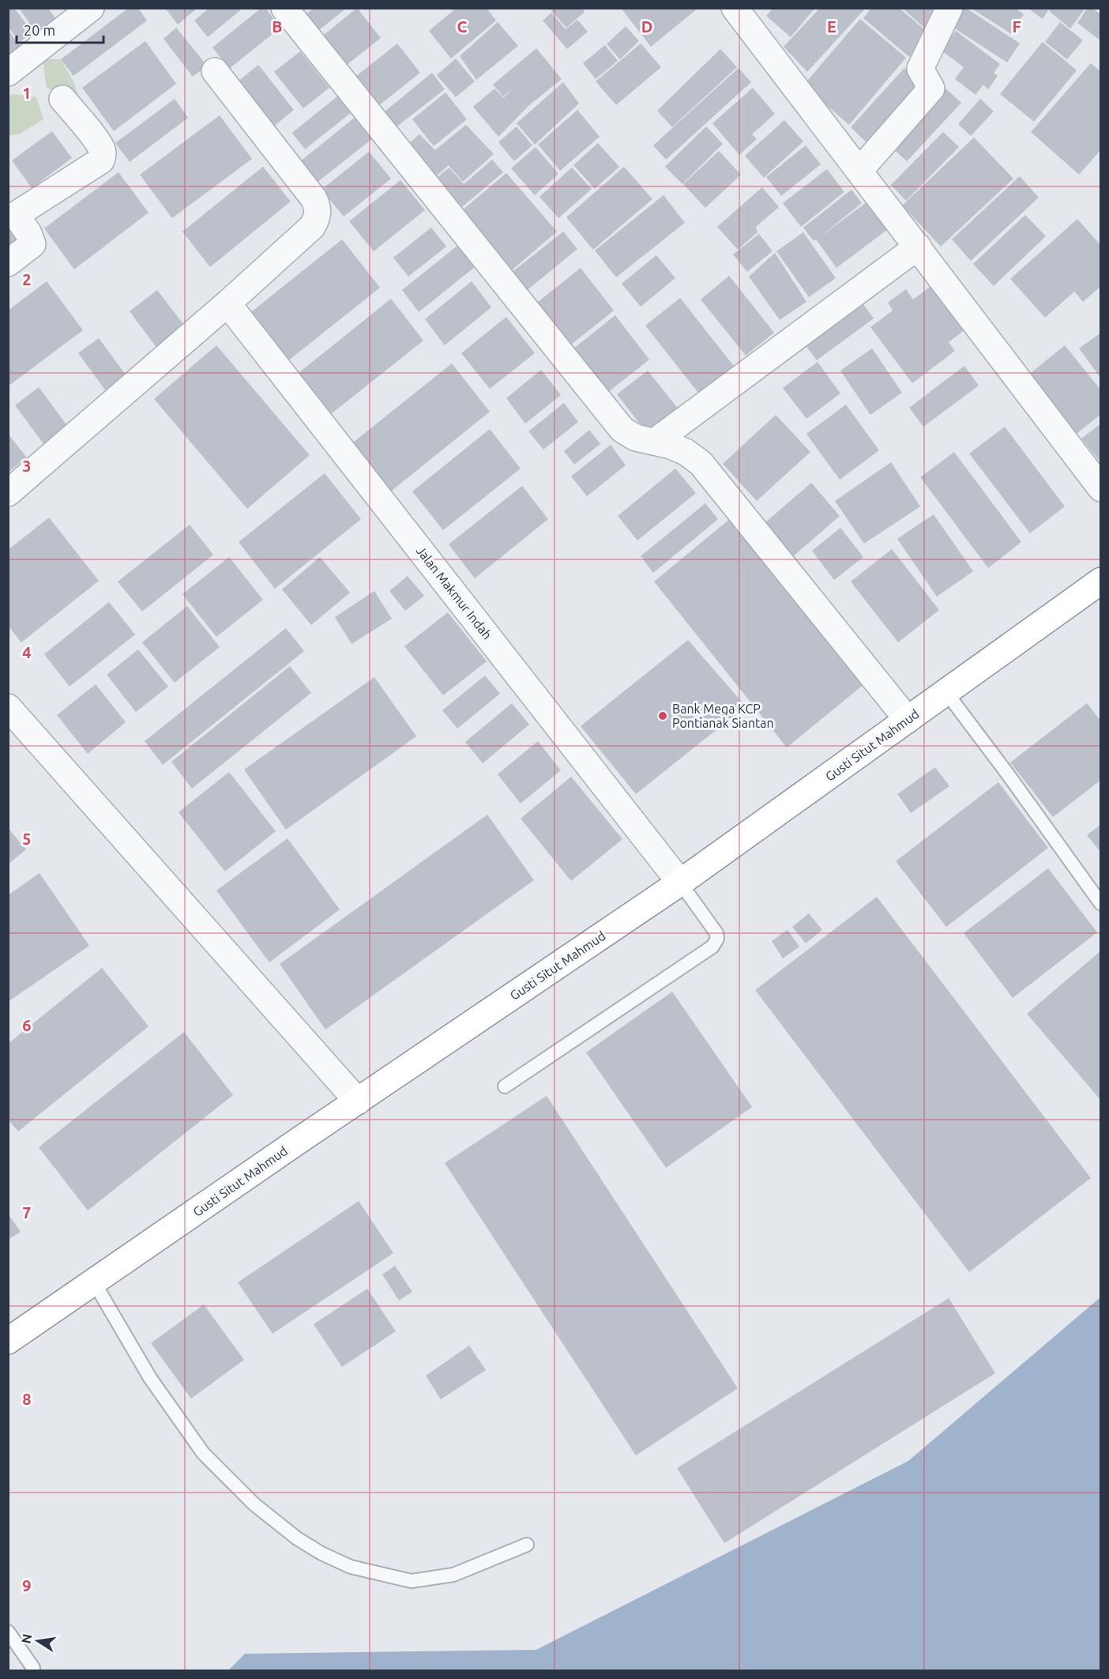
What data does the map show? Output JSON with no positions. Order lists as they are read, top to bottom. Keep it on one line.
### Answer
{"streets":{"highway":["Gusti Situt Mahmud"],"street":["Jalan Makmur Indah"]},"crossings":[["Jalan Makmur Indah","Gusti Situt Mahmud"]],"places":["Bank Mega KCP Pontianak Siantan"],"scale_bar":"20 m","north":"left","grid":{"columns":["B","C","D","E","F"],"rows":["1","2","3","4","5","6","7","8","9"]}}
